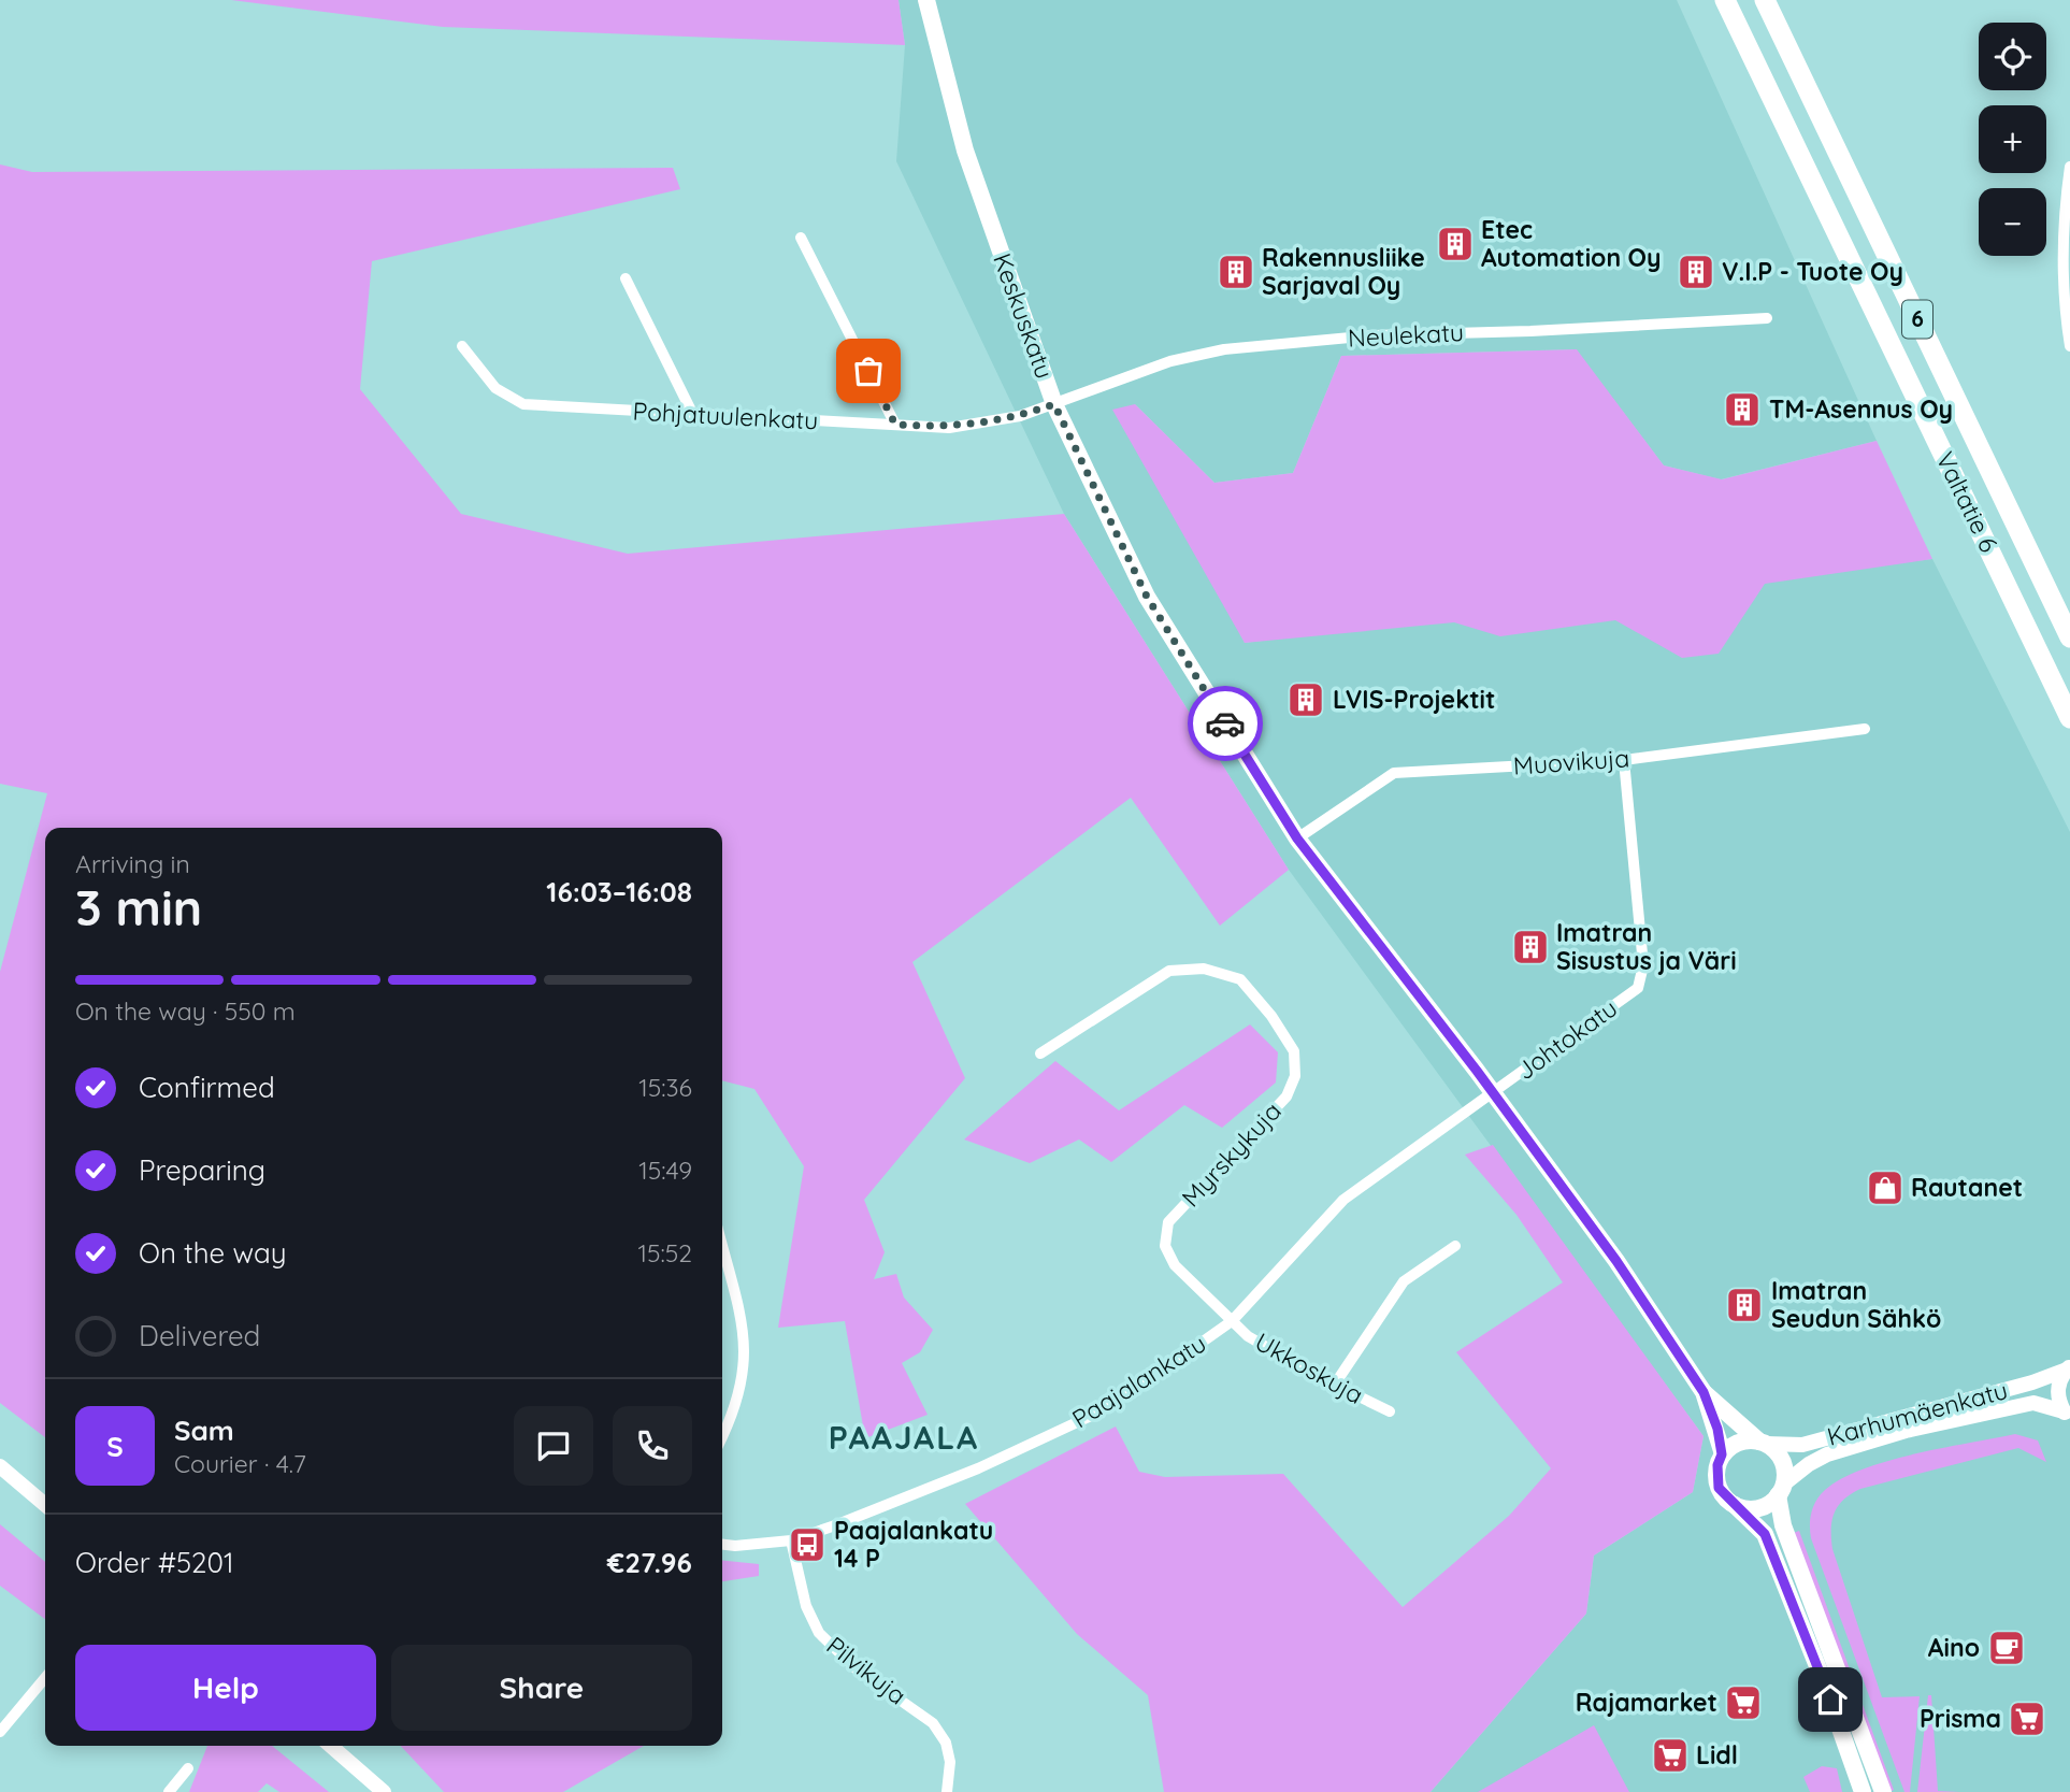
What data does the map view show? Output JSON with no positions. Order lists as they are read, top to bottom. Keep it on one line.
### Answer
{"streets":{"highway":["6","Valtatie 6"],"main road":["Keskuskatu"],"street":["Neulekatu","Pohjatuulenkatu","Muovikuja","Johtokatu","Myrskykuja","Ukkoskuja","Paajalankatu","Karhumäenkatu","Pilvikuja"]},"crossings":[["Keskuskatu","Neulekatu"],["Keskuskatu","Pohjatuulenkatu"],["Keskuskatu","Muovikuja"],["Keskuskatu","Johtokatu"],["Keskuskatu","Paajalankatu"],["Keskuskatu","Karhumäenkatu"],["Neulekatu","Pohjatuulenkatu"],["Muovikuja","Johtokatu"],["Johtokatu","Paajalankatu"],["Myrskykuja","Ukkoskuja"],["Myrskykuja","Paajalankatu"],["Ukkoskuja","Paajalankatu"],["Paajalankatu","Pilvikuja"]],"districts":["PAAJALA"],"places":{"building":["Etec Automation Oy","Rakennusliike Sarjaval Oy","V.I.P - Tuote Oy","TM-Asennus Oy","LVIS-Projektit","Imatran Sisustus ja Väri","Imatran Seudun Sähkö"],"shop":["Rautanet"],"bus stop":["Paajalankatu 14 P"],"cafe":["Aino"],"supermarket":["Rajamarket","Prisma","Lidl"]},"page":{"map_buttons":["+","−"],"heading":["3 min","Arriving in","16:03–16:08"],"panel":["Sam","Courier · 4.7","Order #5201","€27.96"],"bar":"On the way · 550 m","list":[["Confirmed","15:36"],["Preparing","15:49"],["On the way","15:52"],"Delivered"],"round":"S","buttons":["Help","Share"]}}
